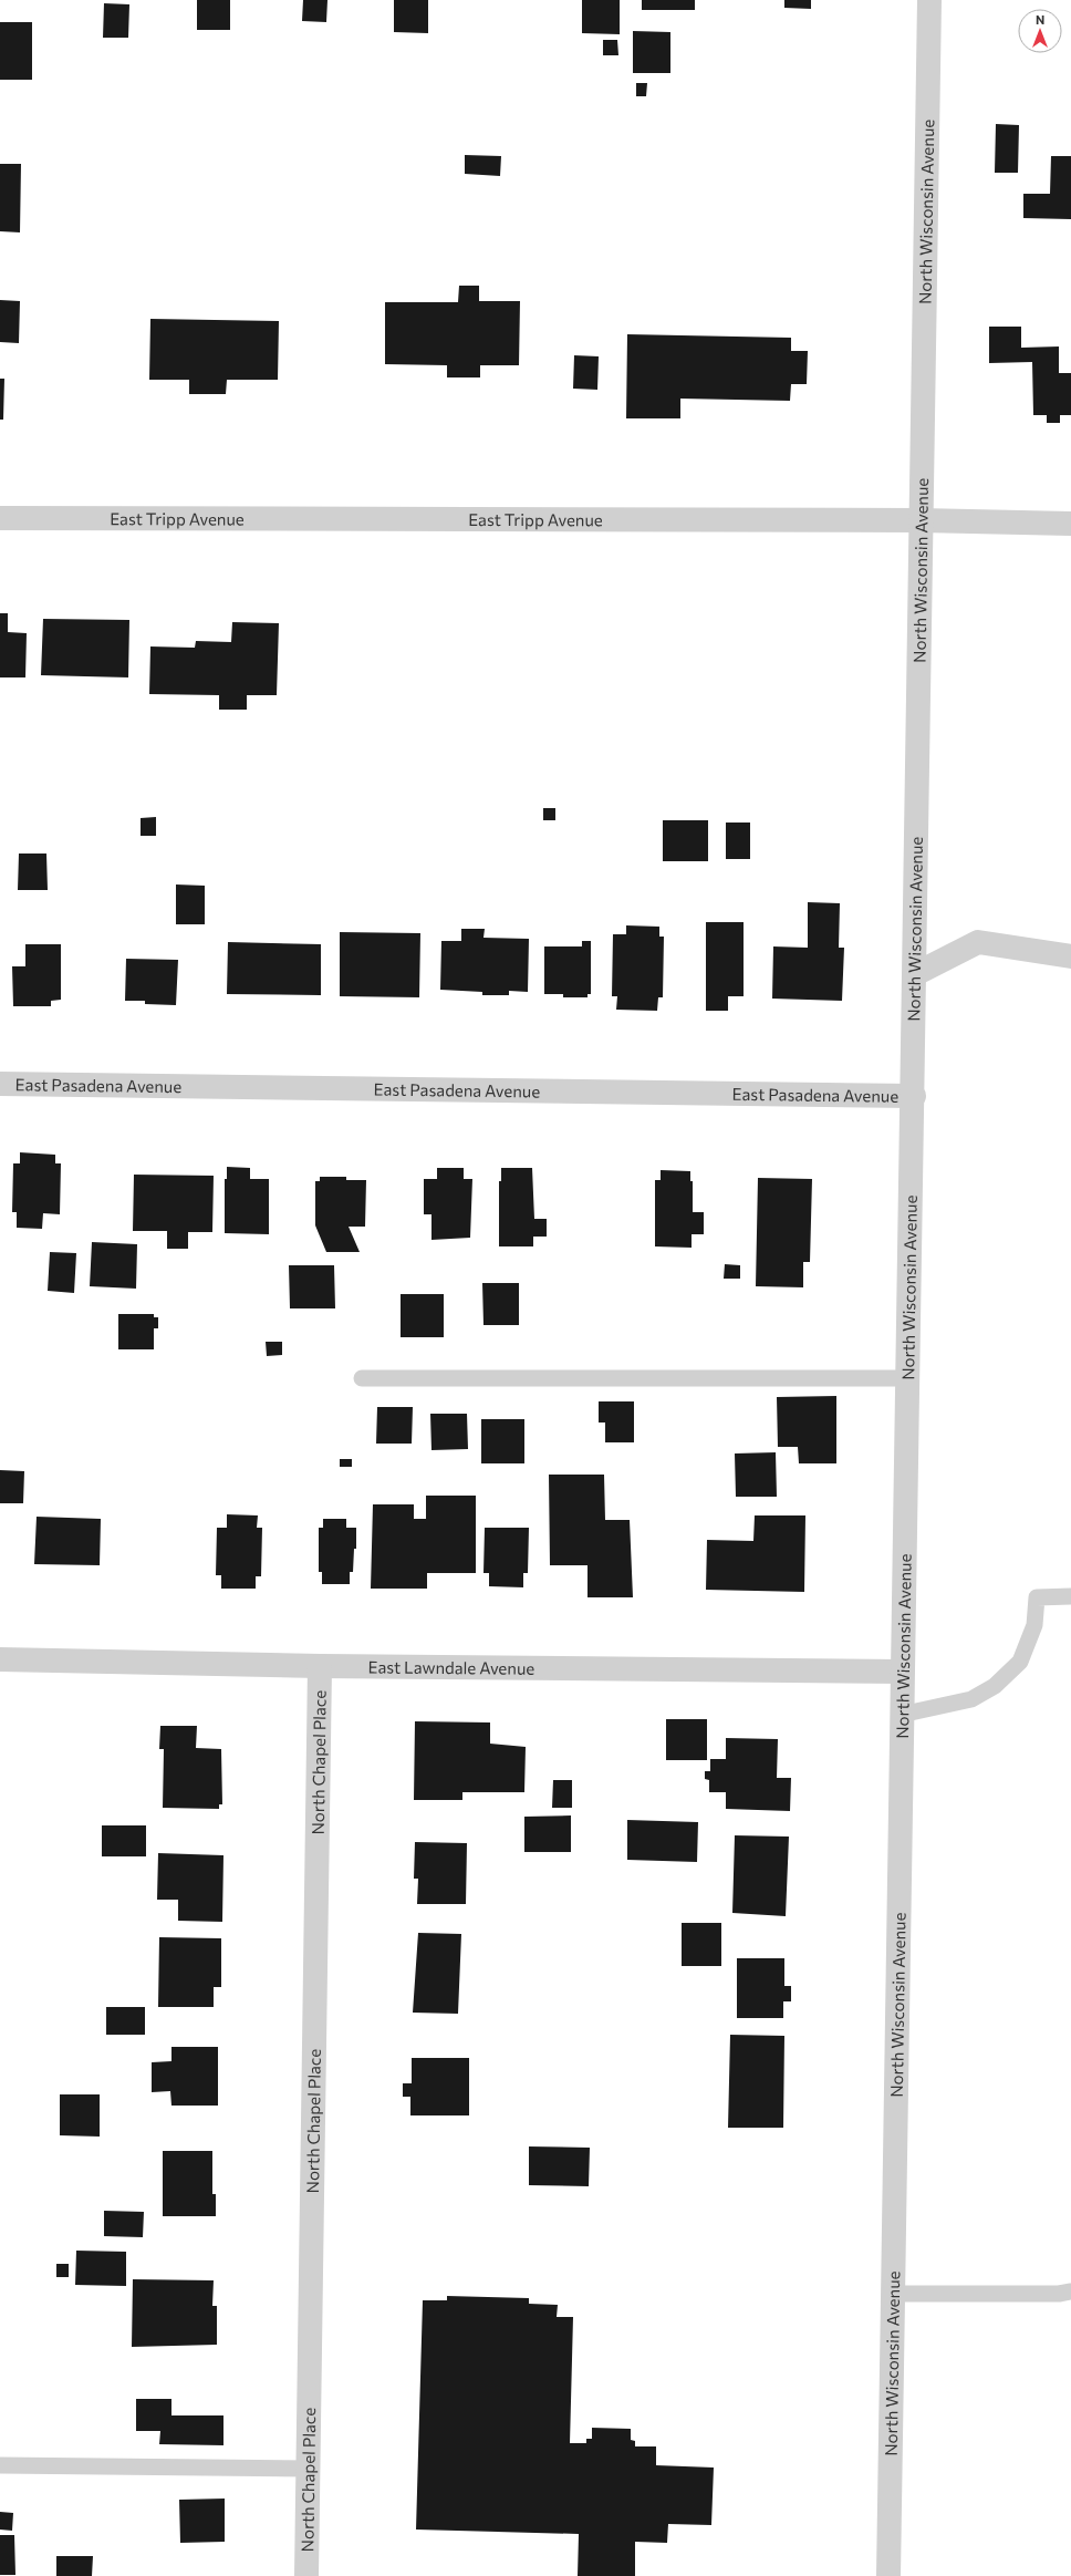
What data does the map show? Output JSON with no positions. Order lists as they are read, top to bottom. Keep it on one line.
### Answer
{"streets":{"street":["North Wisconsin Avenue","East Tripp Avenue","East Pasadena Avenue","East Lawndale Avenue","North Chapel Place"]},"crossings":[["North Wisconsin Avenue","East Tripp Avenue"],["North Wisconsin Avenue","East Pasadena Avenue"],["North Wisconsin Avenue","East Lawndale Avenue"],["East Lawndale Avenue","North Chapel Place"]],"north":"top"}
